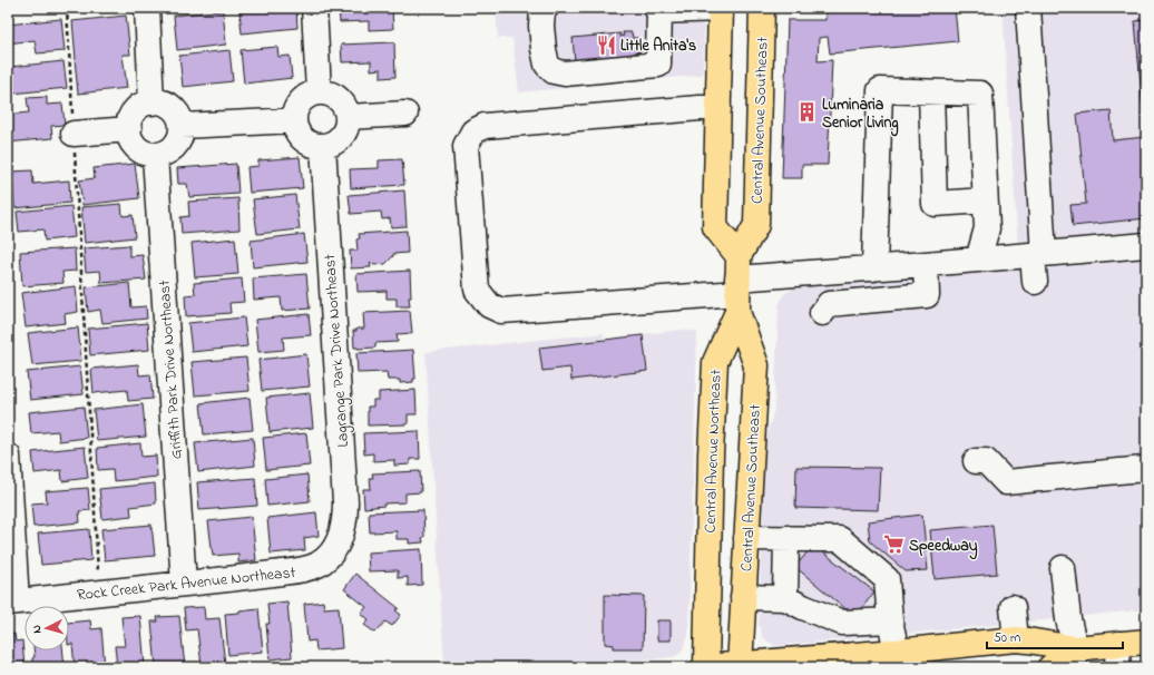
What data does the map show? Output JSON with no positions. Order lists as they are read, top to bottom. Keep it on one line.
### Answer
{"streets":{"main road":["Central Avenue Southeast","Central Avenue Northeast"],"street":["Lagrange Park Drive Northeast","Griffith Park Drive Northeast","Rock Creek Park Avenue Northeast"]},"crossings":[["Central Avenue Southeast","Central Avenue Northeast"],["Lagrange Park Drive Northeast","Rock Creek Park Avenue Northeast"],["Griffith Park Drive Northeast","Rock Creek Park Avenue Northeast"]],"places":{"restaurant":["Little Anita's"],"building":["Luminaria Senior Living"],"supermarket":["Speedway"]},"scale_bar":"50 m","north":"left"}
